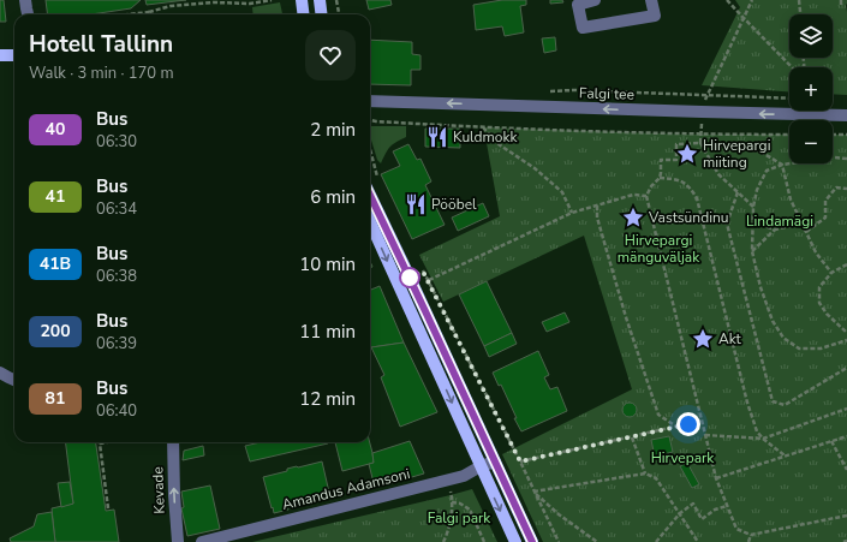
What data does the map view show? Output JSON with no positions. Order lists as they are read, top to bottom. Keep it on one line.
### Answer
{"streets":{"street":["Falgi tee","Amandus Adamsoni","Kevade"]},"one_way":["Falgi tee","Kevade"],"parks":["Lindamägi","Hirvepargi mänguväljak","Hirvepark","Falgi park"],"places":{"restaurant":["Kuldmokk","Pööbel"],"place":["Hirvepargi miiting","Vastsündinu","Akt"]},"lines":["bus line 40"],"page":{"map_buttons":["+","−"],"heading":["Hotell Tallinn","Walk · 3 min · 170 m"],"list":[{"mark":"40","name":"Bus","note":"06:30","value":"2 min"},{"mark":"41","name":"Bus","note":"06:34","value":"6 min"},{"mark":"41B","name":"Bus","note":"06:38","value":"10 min"},{"mark":"200","name":"Bus","note":"06:39","value":"11 min"},{"mark":"81","name":"Bus","note":"06:40","value":"12 min"}]}}
